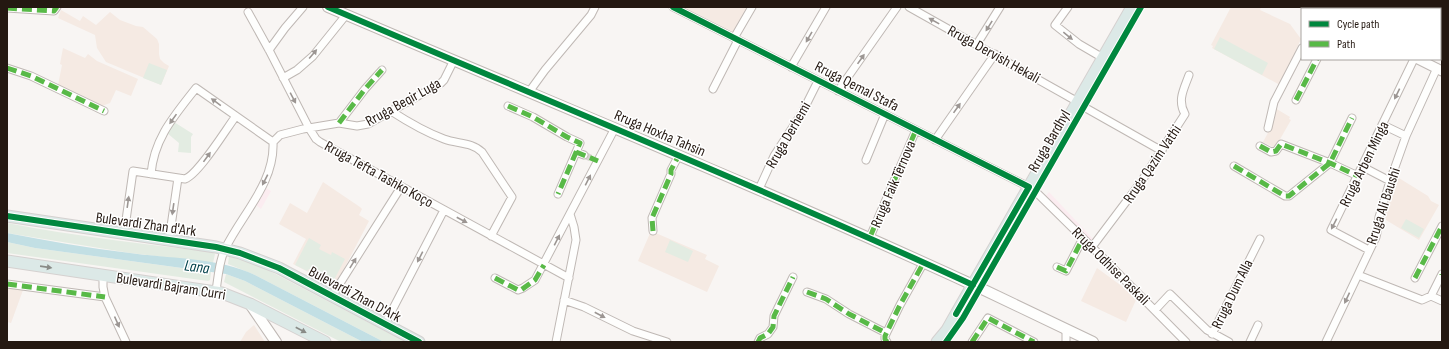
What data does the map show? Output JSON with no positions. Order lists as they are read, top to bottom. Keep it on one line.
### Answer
{"streets":{"main road":["Rruga Hoxha Tahsin","Rruga Bardhyl","Bulevardi Zhan d'Ark","Bulevardi Bajram Curri","Bulevardi Zhan D'Ark"],"street":["Rruga Dervish Hekali","Rruga Qemal Stafa","Rruga Beqir Luga","Rruga Derhemi","Rruga Qazim Vathi","Rruga Arben Minga","Rruga Tefta Tashko Koço","Rruga Faik Tërnova","Rruga Ali Baushi","Rruga Odhise Paskali","Rruga Dum Alla"]},"crossings":[["Rruga Dervish Hekali","Rruga Bardhyl"],["Rruga Dervish Hekali","Rruga Qazim Vathi"],["Rruga Qemal Stafa","Rruga Derhemi"],["Rruga Qemal Stafa","Rruga Bardhyl"],["Rruga Qemal Stafa","Rruga Faik Tërnova"],["Rruga Qemal Stafa","Rruga Odhise Paskali"],["Rruga Beqir Luga","Rruga Hoxha Tahsin"],["Rruga Beqir Luga","Rruga Tefta Tashko Koço"],["Rruga Hoxha Tahsin","Rruga Derhemi"],["Rruga Hoxha Tahsin","Rruga Bardhyl"],["Rruga Hoxha Tahsin","Rruga Faik Tërnova"],["Rruga Bardhyl","Rruga Odhise Paskali"],["Rruga Qazim Vathi","Rruga Odhise Paskali"],["Rruga Arben Minga","Rruga Ali Baushi"],["Bulevardi Zhan d'Ark","Bulevardi Zhan D'Ark"]],"one_way":["Rruga Arben Minga","Bulevardi Bajram Curri"],"water":["Lana"],"legend":["Cycle path","Path"]}
